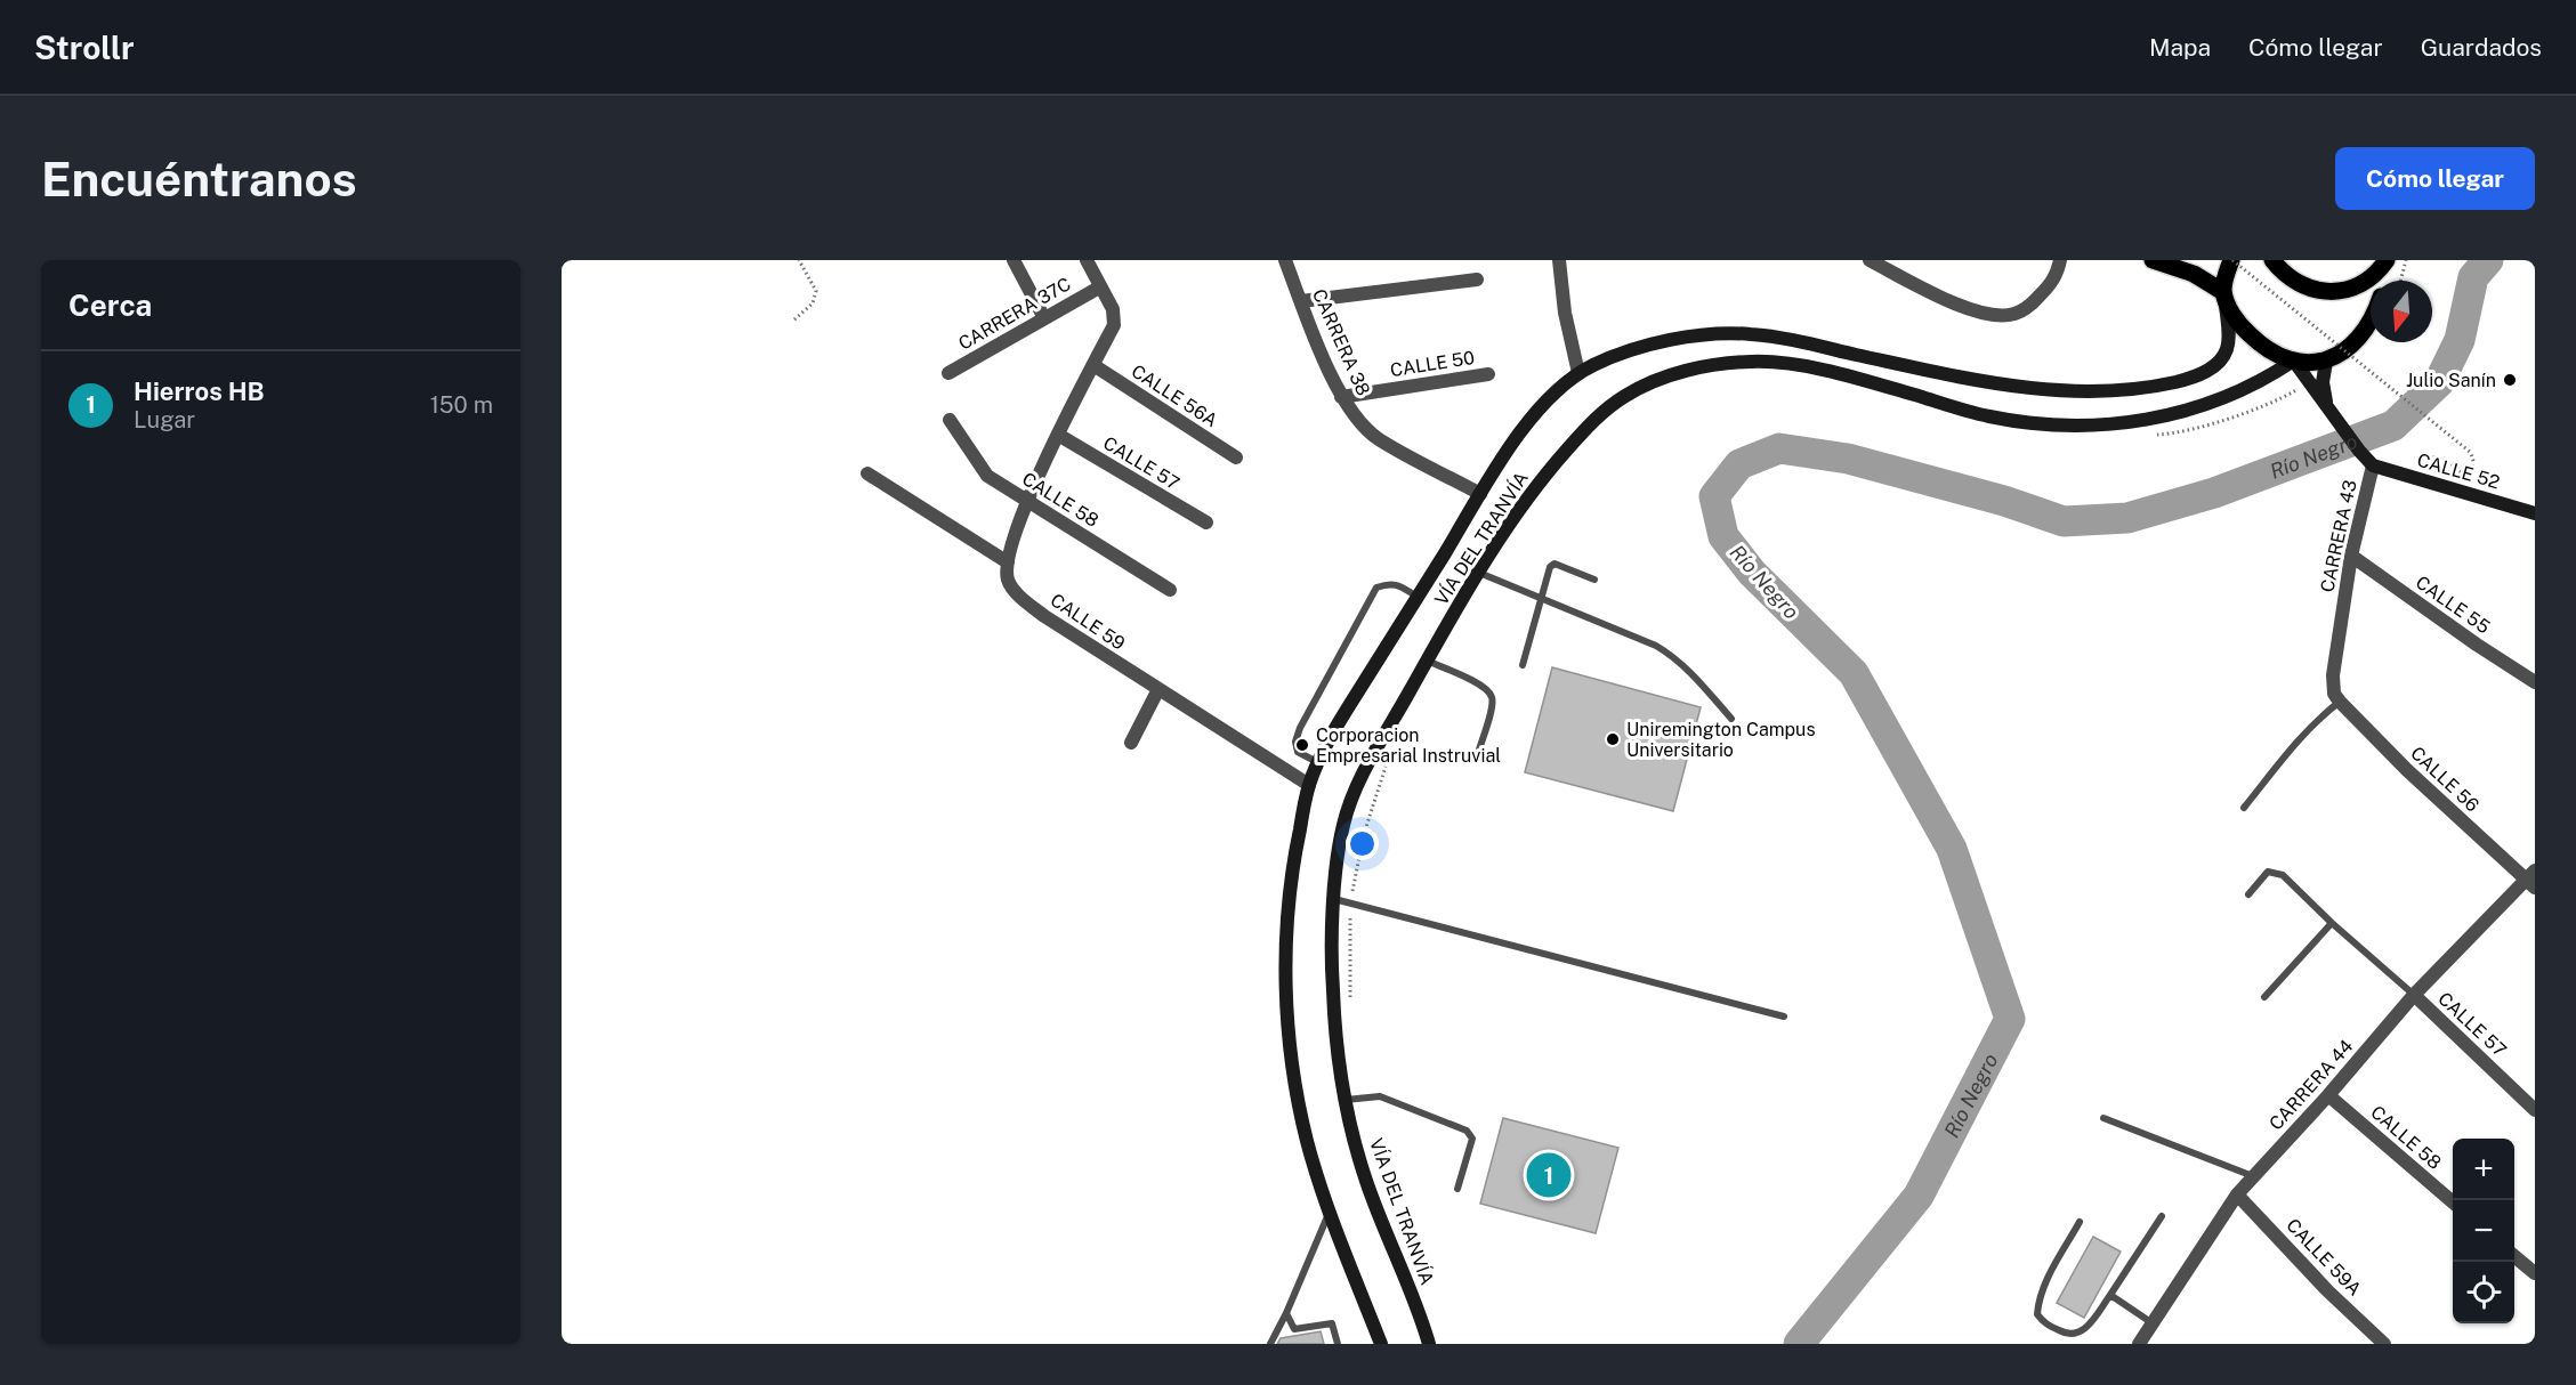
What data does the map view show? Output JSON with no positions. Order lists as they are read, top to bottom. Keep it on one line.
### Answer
{"streets":{"main road":["CALLE 52","CARRERA 43","VÍA DEL TRANVÍA"],"street":["CARRERA 37C","CARRERA 38","CALLE 50","CALLE 56A","CALLE 57","CALLE 58","CALLE 55","CALLE 59","CALLE 56","CARRERA 44","CALLE 59A"]},"crossings":[["CARRERA 38","CALLE 50"],["CARRERA 38","VÍA DEL TRANVÍA"],["CALLE 57","CARRERA 44"],["CALLE 52","CARRERA 43"],["CALLE 58","CARRERA 44"],["CARRERA 43","VÍA DEL TRANVÍA"],["CARRERA 43","CALLE 55"],["CARRERA 43","CALLE 56"],["VÍA DEL TRANVÍA","CALLE 59"],["CALLE 56","CARRERA 44"],["CARRERA 44","CALLE 59A"]],"water":["Río Negro"],"places":["Julio Sanín","Uniremington Campus Universitario","Corporacion Empresarial Instruvial"],"north":"bottom","page":{"header":"Strollr","nav":["Mapa","Cómo llegar","Guardados"],"buttons":"Cómo llegar","title":"Encuéntranos","heading":"Cerca","list":[{"mark":"1","name":"Hierros HB","note":"Lugar","value":"150 m"}],"map_buttons":["+","−"],"pins":"1"}}
